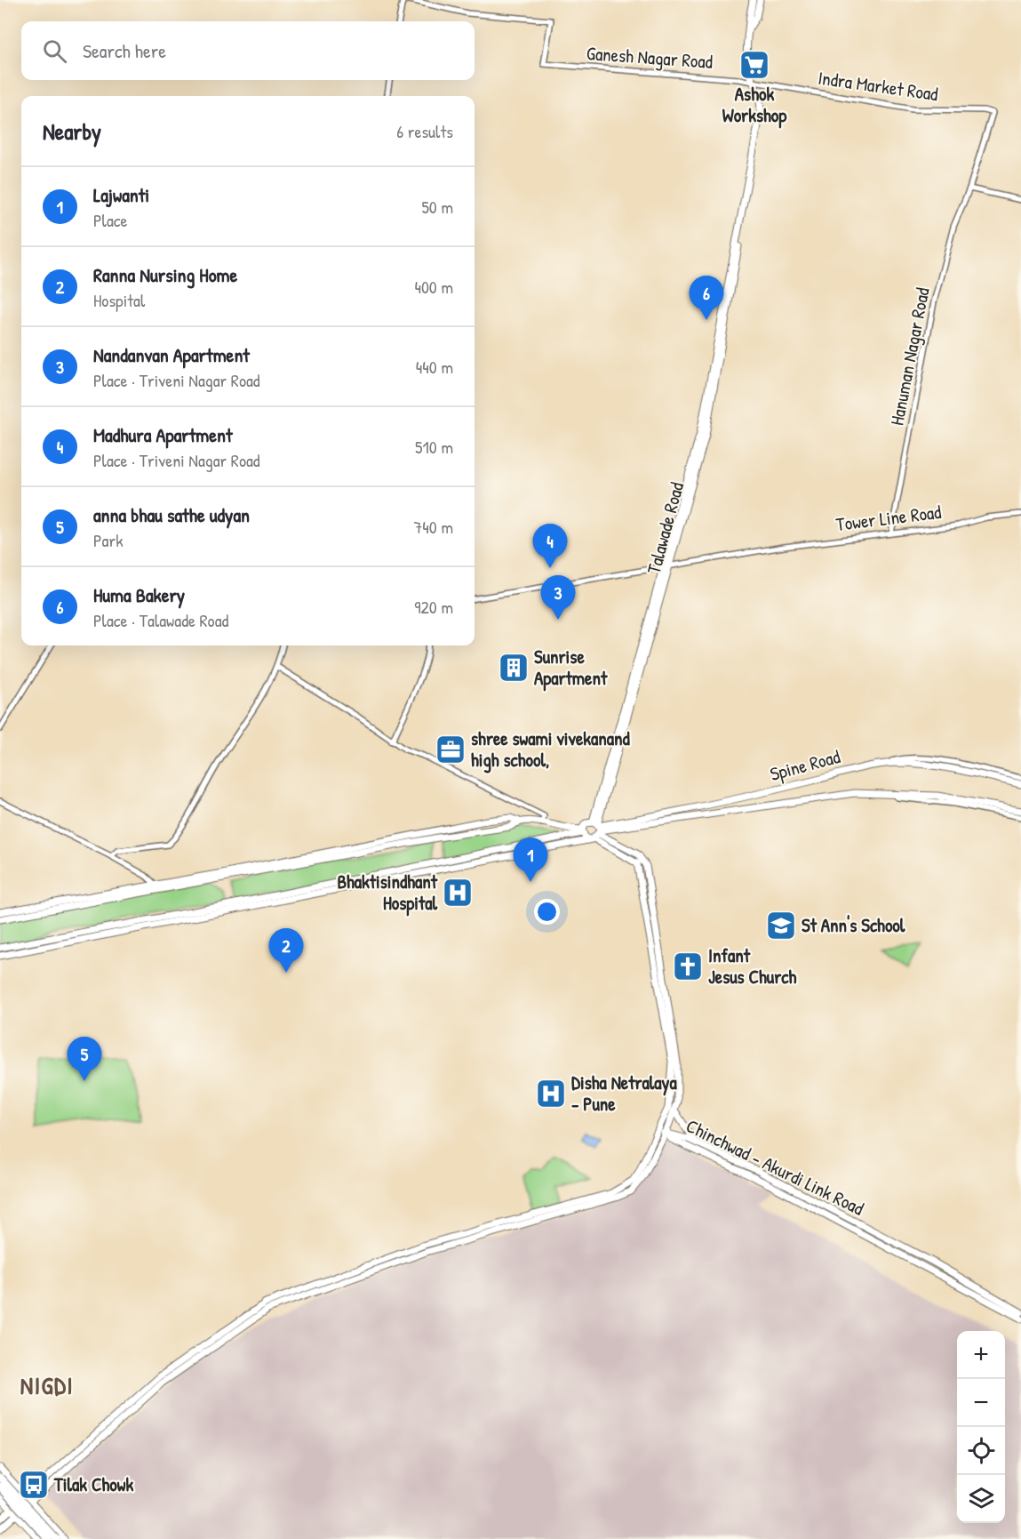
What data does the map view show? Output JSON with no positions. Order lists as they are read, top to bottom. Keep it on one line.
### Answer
{"streets":{"main road":["Talawade Road","Spine Road","Chinchwad - Akurdi Link Road"],"street":["Ganesh Nagar Road","Indra Market Road","Hanuman Nagar Road","Tower Line Road"]},"crossings":[["Ganesh Nagar Road","Indra Market Road"],["Ganesh Nagar Road","Talawade Road"],["Indra Market Road","Hanuman Nagar Road"],["Indra Market Road","Talawade Road"],["Hanuman Nagar Road","Tower Line Road"],["Tower Line Road","Talawade Road"],["Talawade Road","Spine Road"]],"districts":["NIGDI"],"places":{"supermarket":["Ashok Workshop"],"building":["Sunrise Apartment"],"office":["shree swami vivekanand high school,"],"hospital":["Bhaktisindhant Hospital","Disha Netralaya - Pune"],"school or university":["St Ann's School"],"church":["Infant Jesus Church"],"bus stop":["Tilak Chowk"]},"page":{"search":"Search here","heading":["Nearby","6 results"],"list":[{"mark":"1","name":"Lajwanti","note":"Place","value":"50 m"},{"mark":"2","name":"Ranna Nursing Home","note":"Hospital","value":"400 m"},{"mark":"3","name":"Nandanvan Apartment","note":"Place · Triveni Nagar Road","value":"440 m"},{"mark":"4","name":"Madhura Apartment","note":"Place · Triveni Nagar Road","value":"510 m"},{"mark":"5","name":"anna bhau sathe udyan","note":"Park","value":"740 m"},{"mark":"6","name":"Huma Bakery","note":"Place · Talawade Road","value":"920 m"}],"pins":["6","4","3","1","2","5"],"map_buttons":["+","−"]}}
